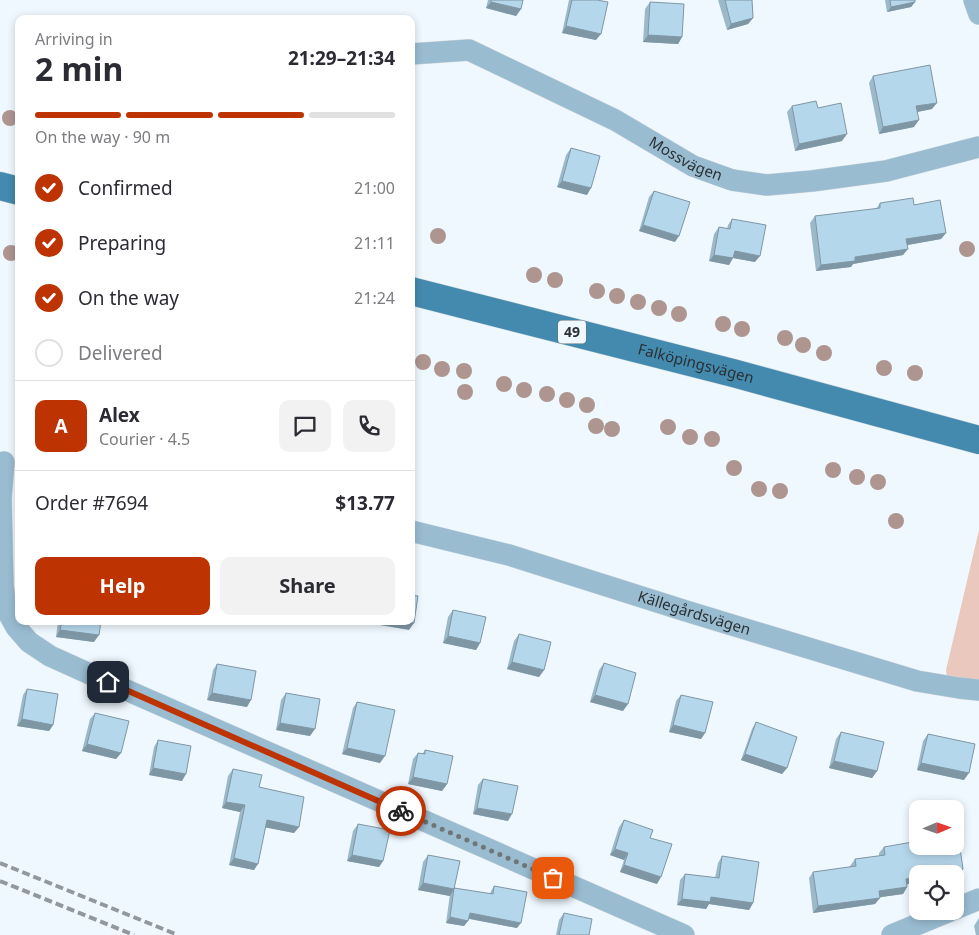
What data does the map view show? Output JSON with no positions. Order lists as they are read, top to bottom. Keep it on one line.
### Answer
{"streets":{"main road":["49","Falköpingsvägen"],"street":["Mossvägen","Källegårdsvägen"]},"north":"right","page":{"heading":["2 min","Arriving in","21:29–21:34"],"panel":["Alex","Courier · 4.5","Order #7694","$13.77"],"bar":"On the way · 90 m","list":[["Confirmed","21:00"],["Preparing","21:11"],["On the way","21:24"],"Delivered"],"round":"A","buttons":["Help","Share"]}}
